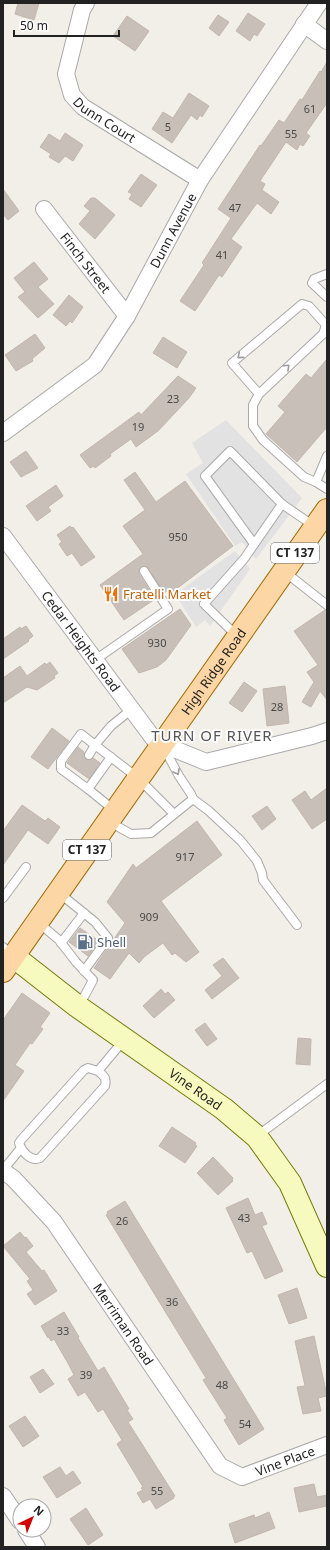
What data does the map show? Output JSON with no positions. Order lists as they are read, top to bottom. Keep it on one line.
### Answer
{"streets":{"main road":["CT 137","High Ridge Road"],"street":["Dunn Court","Dunn Avenue","Finch Street","Cedar Heights Road","Vine Road","Merriman Road","Vine Place"]},"crossings":[["Dunn Court","Dunn Avenue"],["Dunn Avenue","Finch Street"],["Cedar Heights Road","High Ridge Road"],["High Ridge Road","Vine Road"],["Merriman Road","Vine Place"]],"districts":["TURN OF RIVER"],"places":{"restaurant":["Fratelli Market"],"fuel station":["Shell"]},"house_numbers":["61","5","55","47","41","23","19","950","930","28","917","909","43","26","36","33","39","48","54","55"],"scale_bar":"50 m","north":"top right"}
